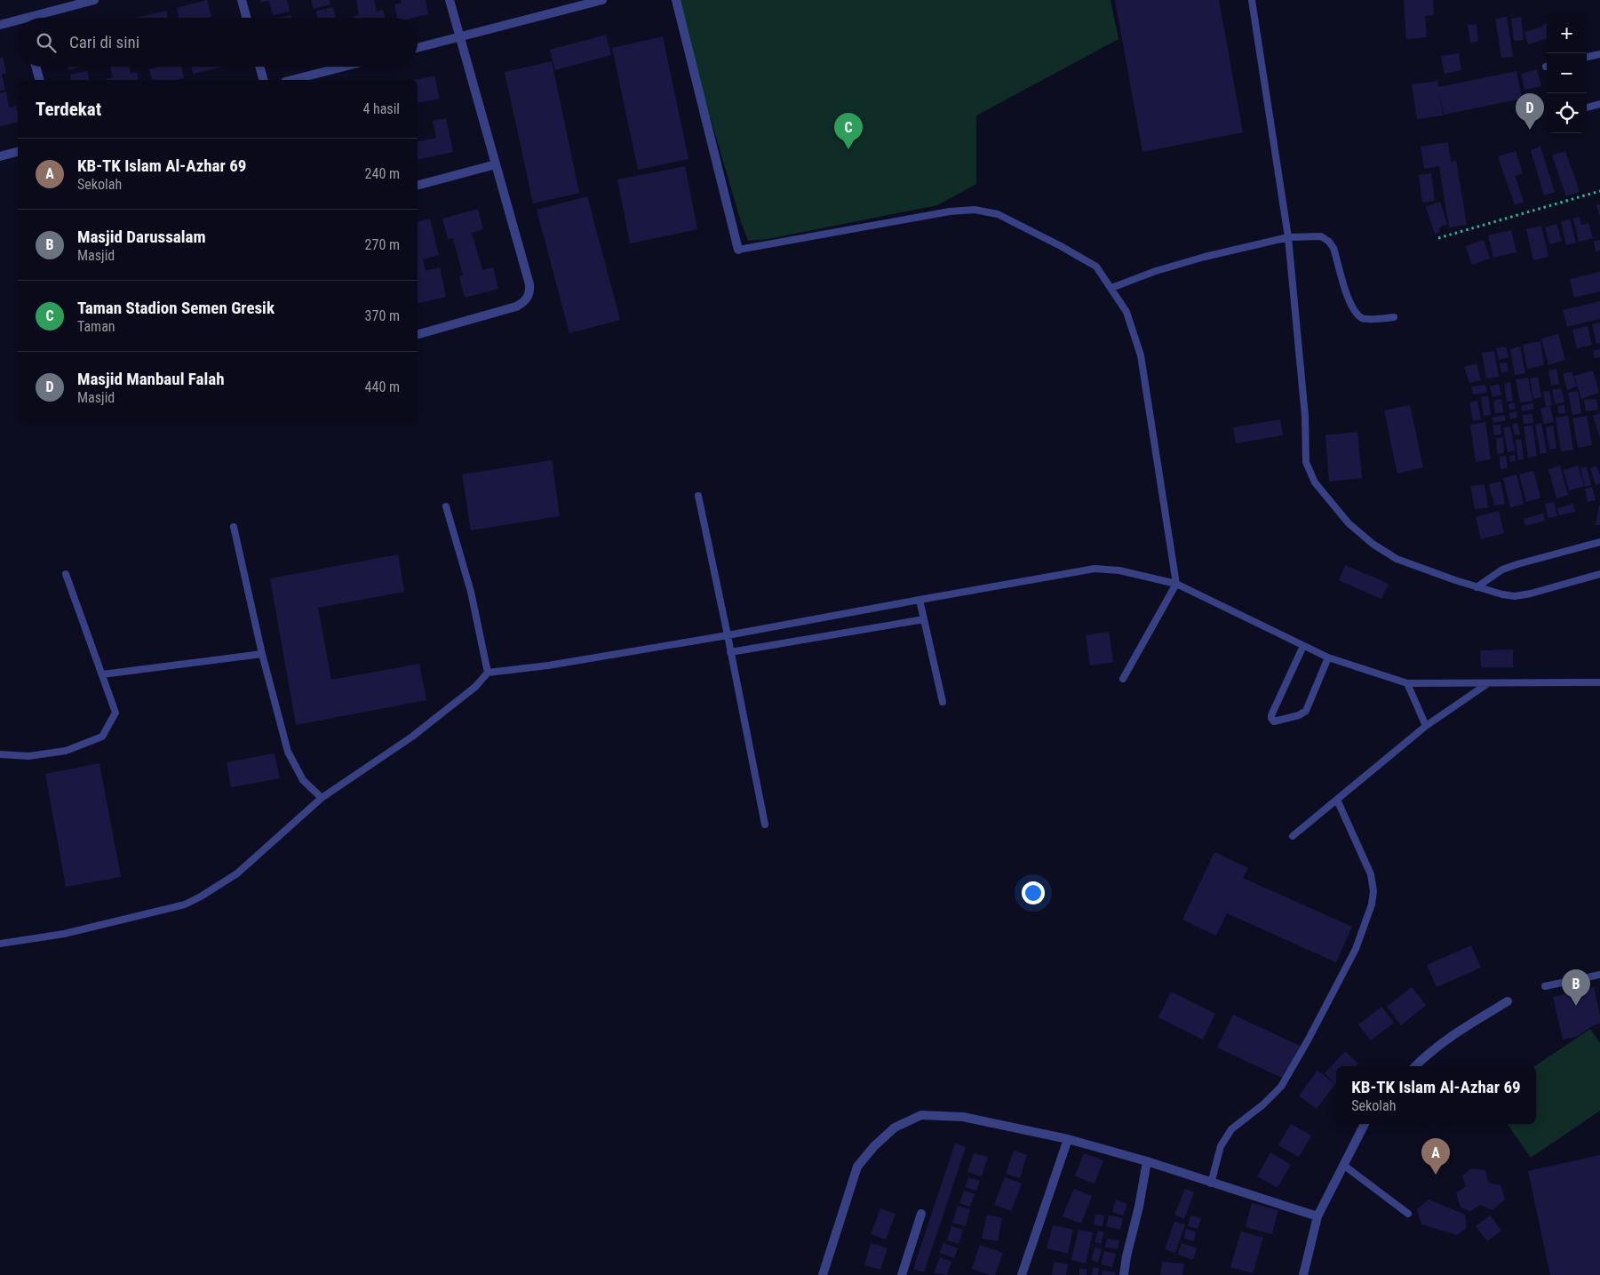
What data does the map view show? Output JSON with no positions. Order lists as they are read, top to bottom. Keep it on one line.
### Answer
{"page":{"map_buttons":["+","−"],"search":"Cari di sini","heading":["Terdekat","4 hasil"],"pins":["D","C","B","A"],"list":[{"mark":"A","name":"KB-TK Islam Al-Azhar 69","note":"Sekolah","value":"240 m"},{"mark":"B","name":"Masjid Darussalam","note":"Masjid","value":"270 m"},{"mark":"C","name":"Taman Stadion Semen Gresik","note":"Taman","value":"370 m"},{"mark":"D","name":"Masjid Manbaul Falah","note":"Masjid","value":"440 m"}],"popup":["KB-TK Islam Al-Azhar 69","Sekolah"]}}
